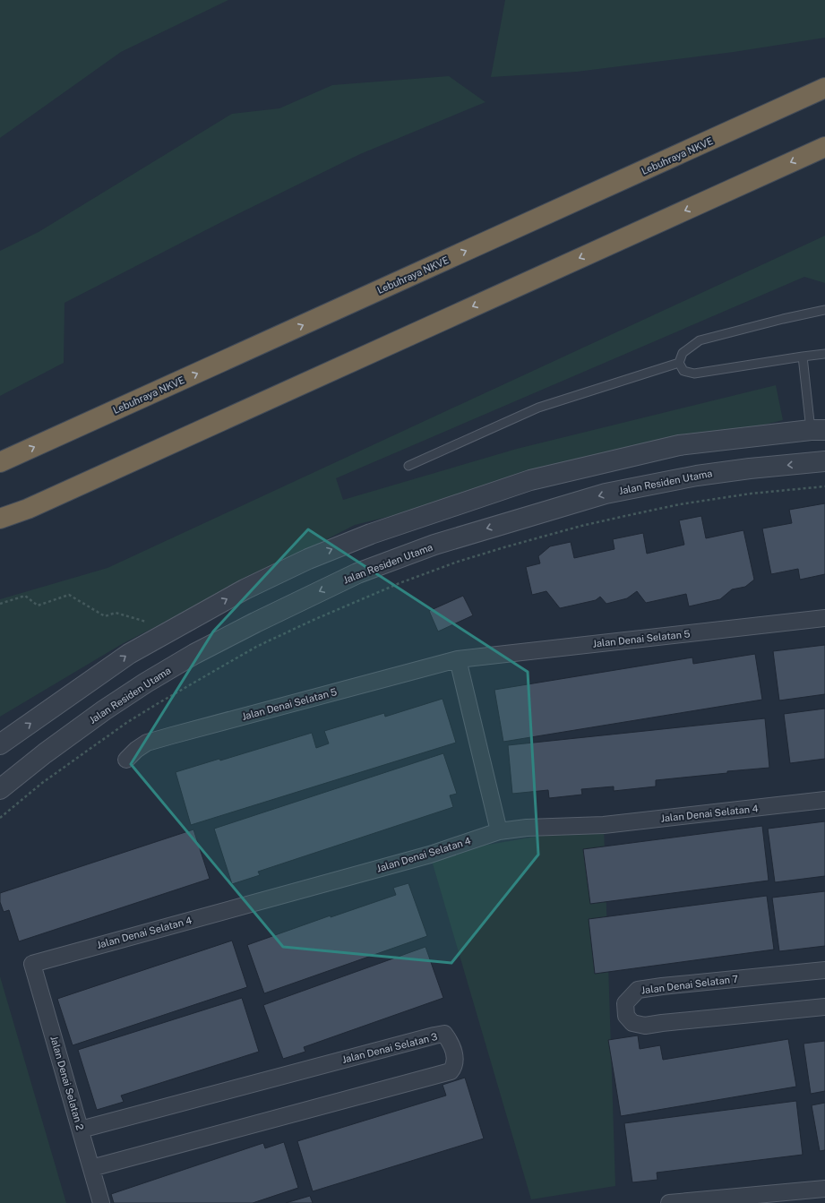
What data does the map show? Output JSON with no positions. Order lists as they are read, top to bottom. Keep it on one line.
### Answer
{"streets":{"highway":["Lebuhraya NKVE"],"street":["Jalan Residen Utama","Jalan Denai Selatan 5","Jalan Denai Selatan 4","Jalan Denai Selatan 7","Jalan Denai Selatan 3","Jalan Denai Selatan 2"]},"crossings":[["Jalan Denai Selatan 4","Jalan Denai Selatan 2"],["Jalan Denai Selatan 3","Jalan Denai Selatan 2"]]}
